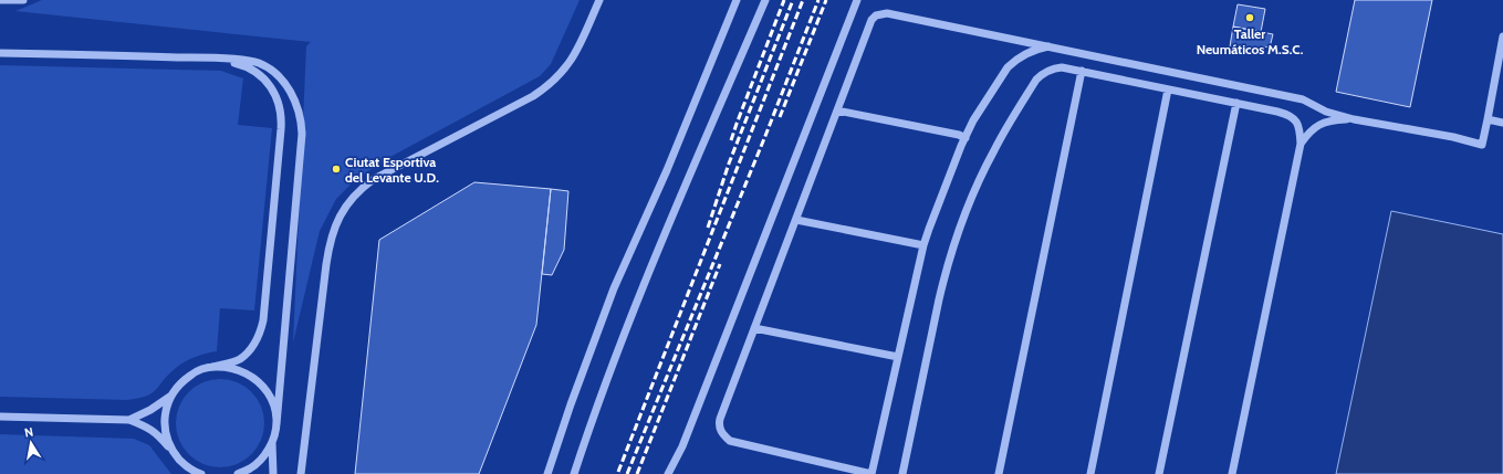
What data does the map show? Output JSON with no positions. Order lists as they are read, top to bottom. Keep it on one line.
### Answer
{"places":["Taller Neumáticos M.S.C.","Ciutat Esportiva del Levante U.D."],"north":"top"}
